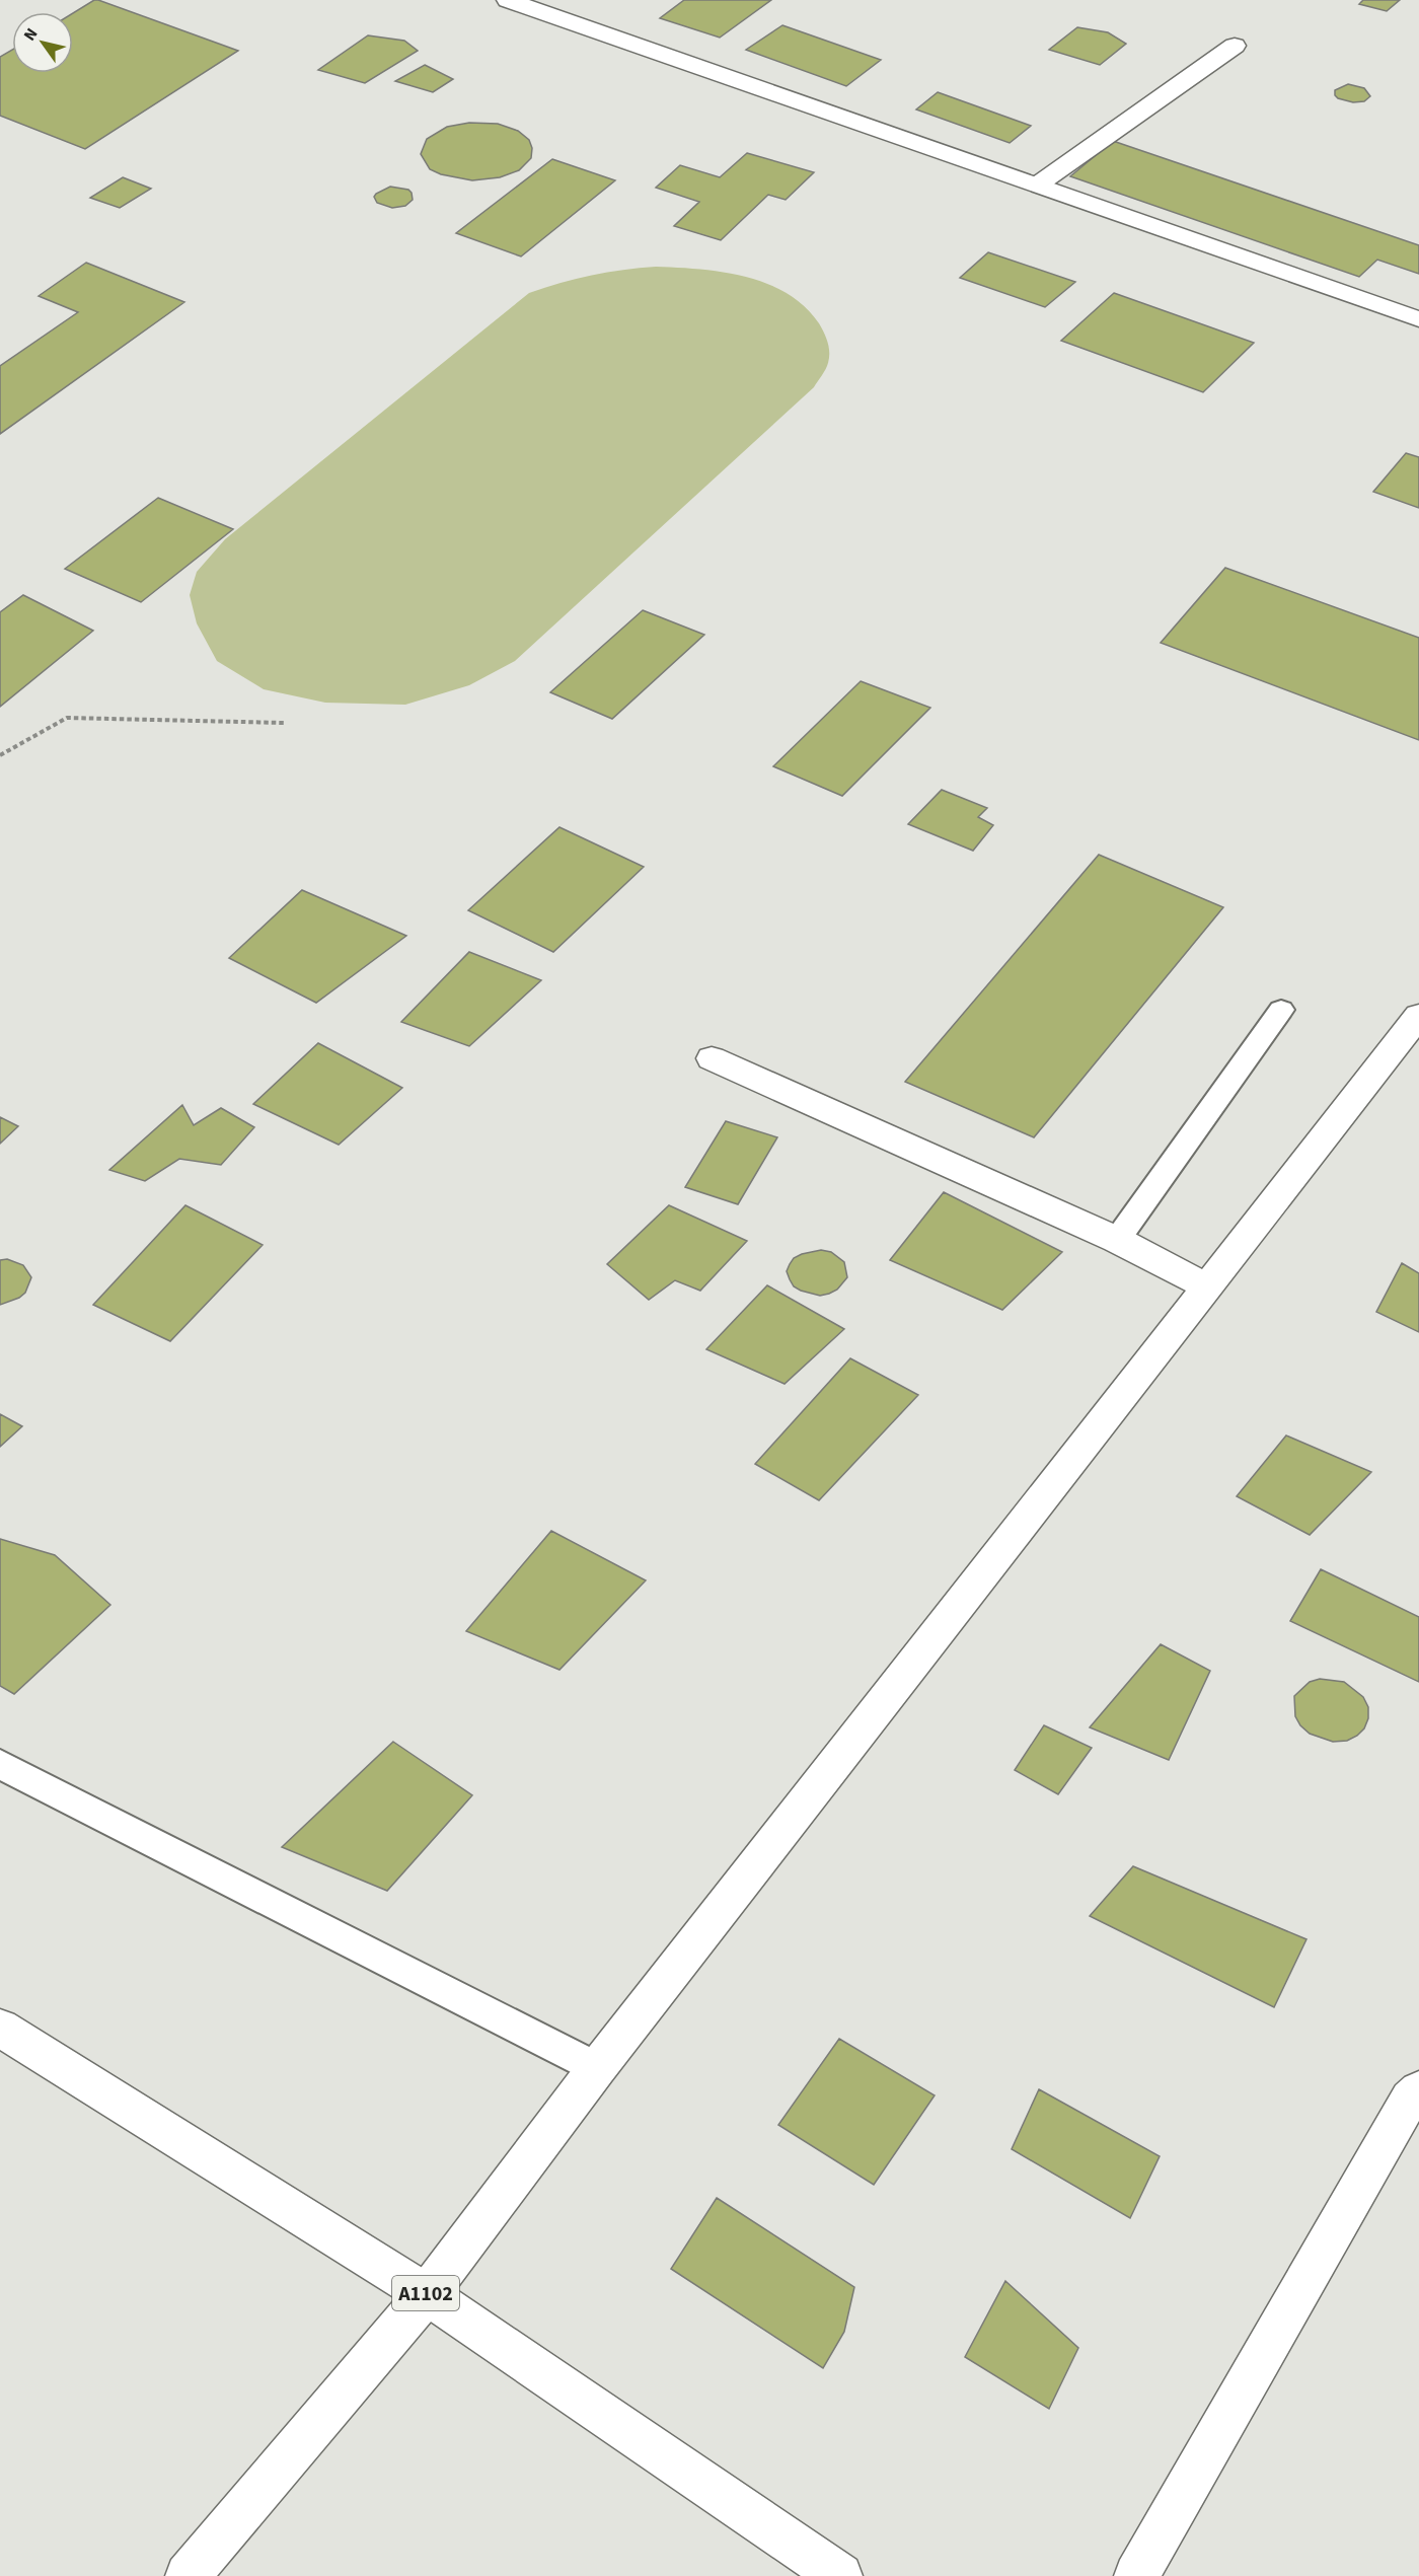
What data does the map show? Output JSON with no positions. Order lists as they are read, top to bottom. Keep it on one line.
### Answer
{"streets":{"street":["A1102"]},"north":"top left"}
